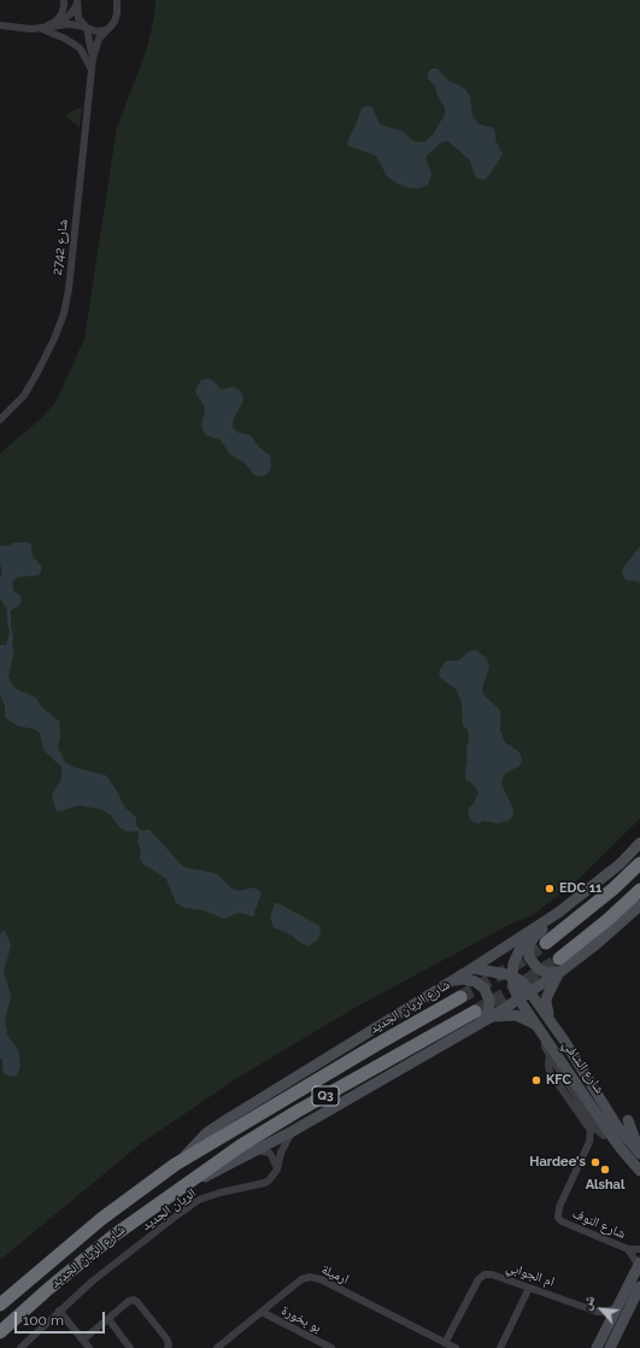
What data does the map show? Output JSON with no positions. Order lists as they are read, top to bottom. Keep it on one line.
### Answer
{"streets":{"highway":["شارع الريان الجديد","Q3"],"main road":["شارع الشافي"],"street":["شارع 2742","الريان الجديد","شارع النوف","ارميلة","ام الجوابي","بو بخورة"]},"crossings":[["شارع الريان الجديد","شارع الشافي"],["ارميلة","ام الجوابي"],["ارميلة","بو بخورة"]],"places":["EDC 11","KFC","Hardee's","Alshal"],"scale_bar":"100 m","north":"top left"}
